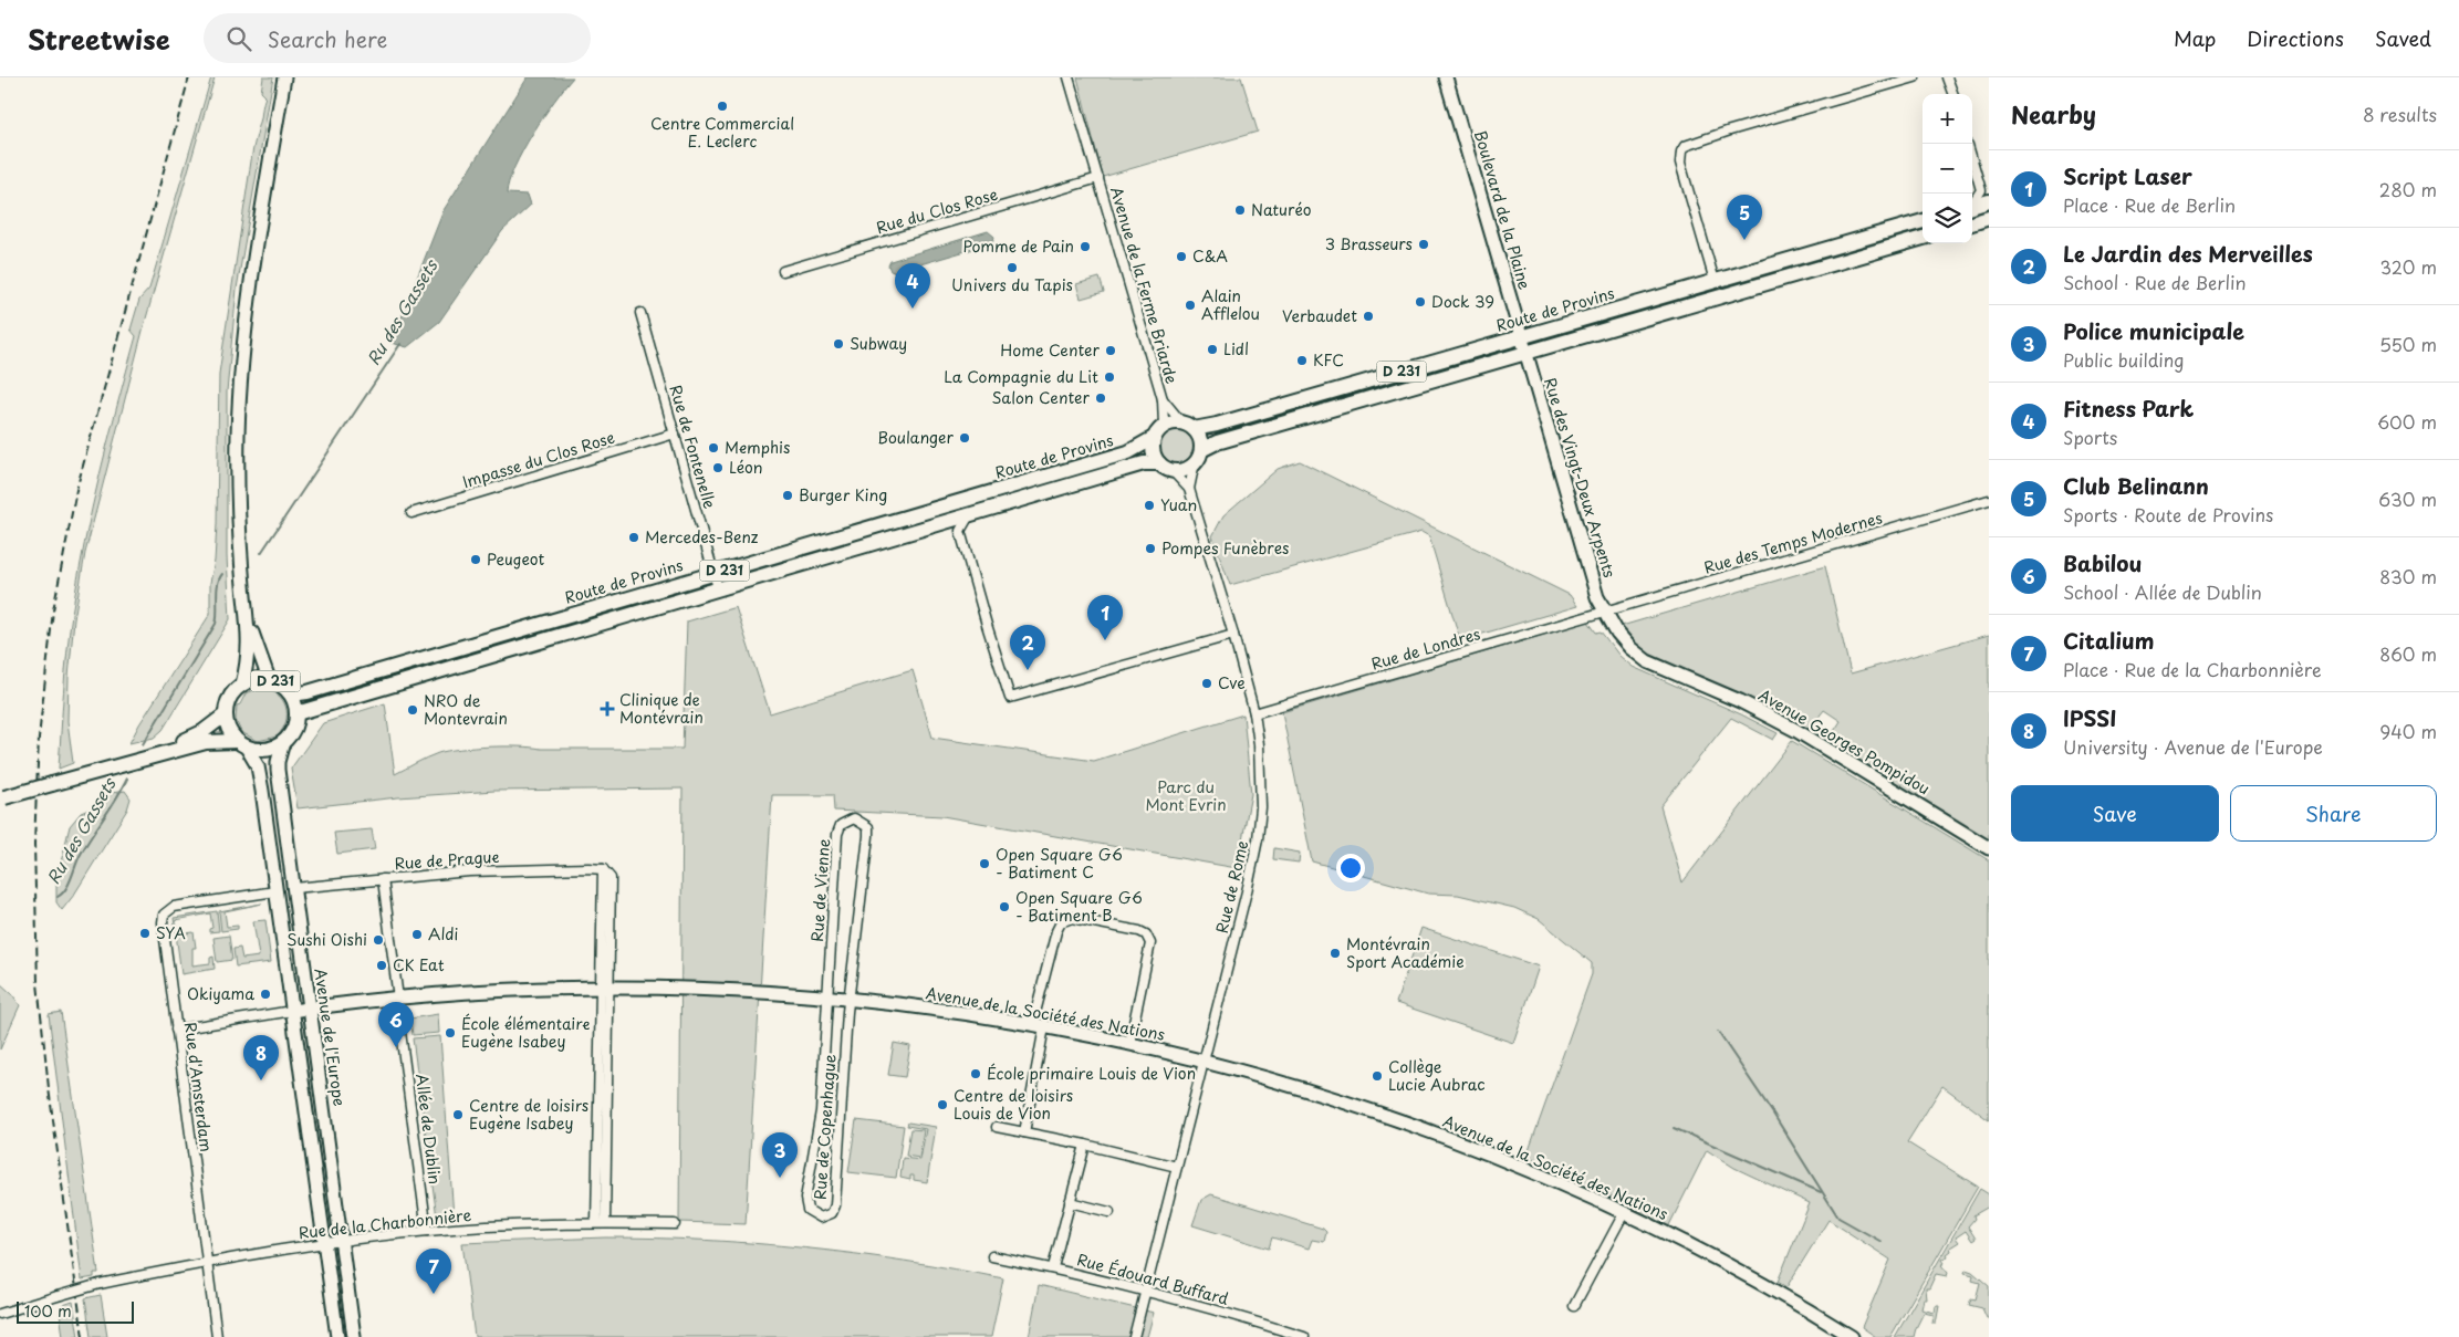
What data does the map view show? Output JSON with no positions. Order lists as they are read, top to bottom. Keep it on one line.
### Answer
{"streets":{"main road":["Boulevard de la Plaine","Route de Provins","D 231","Rue des Vingt-Deux Arpents","Avenue Georges Pompidou","Avenue de la Société des Nations","Avenue de l'Europe"],"street":["Rue du Clos Rose","Avenue de la Ferme Briarde","Rue de Fontenelle","Impasse du Clos Rose","Rue des Temps Modernes","Rue de Londres","Rue de Prague","Rue de Rome","Rue de Vienne","Rue d'Amsterdam","Rue de Copenhague","Allée de Dublin","Rue de la Charbonnière","Rue Édouard Buffard"]},"crossings":[["Boulevard de la Plaine","Route de Provins"],["Boulevard de la Plaine","Rue des Vingt-Deux Arpents"],["Rue du Clos Rose","Avenue de la Ferme Briarde"],["Avenue de la Ferme Briarde","Route de Provins"],["Route de Provins","D 231"],["Route de Provins","Rue de Fontenelle"],["Route de Provins","Rue des Vingt-Deux Arpents"],["Route de Provins","Avenue de l'Europe"],["D 231","Avenue de l'Europe"],["Rue de Fontenelle","Impasse du Clos Rose"],["Rue des Vingt-Deux Arpents","Rue des Temps Modernes"],["Rue des Vingt-Deux Arpents","Rue de Londres"],["Rue des Vingt-Deux Arpents","Avenue Georges Pompidou"],["Rue des Temps Modernes","Rue de Londres"],["Rue des Temps Modernes","Avenue Georges Pompidou"],["Rue de Londres","Avenue Georges Pompidou"],["Rue de Londres","Rue de Rome"],["Rue de Prague","Avenue de la Société des Nations"],["Rue de Prague","Avenue de l'Europe"],["Rue de Prague","Allée de Dublin"],["Rue de Rome","Avenue de la Société des Nations"],["Rue de Rome","Rue Édouard Buffard"],["Rue de Vienne","Avenue de la Société des Nations"],["Rue de Vienne","Rue de Copenhague"],["Avenue de la Société des Nations","Avenue de l'Europe"],["Avenue de la Société des Nations","Rue d'Amsterdam"],["Avenue de la Société des Nations","Rue de Copenhague"],["Avenue de la Société des Nations","Allée de Dublin"],["Avenue de l'Europe","Rue d'Amsterdam"],["Avenue de l'Europe","Rue de la Charbonnière"],["Rue d'Amsterdam","Rue de la Charbonnière"],["Allée de Dublin","Rue de la Charbonnière"]],"water":["Ru des Gassets"],"parks":["Parc du Mont Evrin"],"places":{"other":["Centre Commercial E. Leclerc","Naturéo","3 Brasseurs","Pomme de Pain","C&A","Univers du Tapis","Dock 39","Alain Afflelou","Verbaudet","Subway","Lidl","Home Center","KFC","La Compagnie du Lit","Salon Center","Boulanger","Memphis","Léon","Burger King","Yuan","Mercedes-Benz","Pompes Funèbres","Peugeot","Cve","NRO de Montevrain","Open Square G6 - Batiment C","Open Square G6 - Batiment B","SYA","Aldi","Sushi Oishi","Montévrain Sport Académie","CK Eat","Okiyama","École élémentaire Eugène Isabey","École primaire Louis de Vion","Collège Lucie Aubrac","Centre de loisirs Louis de Vion","Centre de loisirs Eugène Isabey"],"health":["Clinique de Montévrain"]},"scale_bar":"100 m","page":{"header":"Streetwise","search":"Search here","nav":["Map","Directions","Saved"],"heading":["Nearby","8 results"],"map_buttons":["+","−"],"list":[{"mark":"1","name":"Script Laser","note":"Place · Rue de Berlin","value":"280 m"},{"mark":"2","name":"Le Jardin des Merveilles","note":"School · Rue de Berlin","value":"320 m"},{"mark":"3","name":"Police municipale","note":"Public building","value":"550 m"},{"mark":"4","name":"Fitness Park","note":"Sports","value":"600 m"},{"mark":"5","name":"Club Belinann","note":"Sports · Route de Provins","value":"630 m"},{"mark":"6","name":"Babilou","note":"School · Allée de Dublin","value":"830 m"},{"mark":"7","name":"Citalium","note":"Place · Rue de la Charbonnière","value":"860 m"},{"mark":"8","name":"IPSSI","note":"University · Avenue de l'Europe","value":"940 m"}],"pins":["5","4","1","2","6","8","3","7"],"buttons":["Save","Share"],"scale":"100 m"}}
